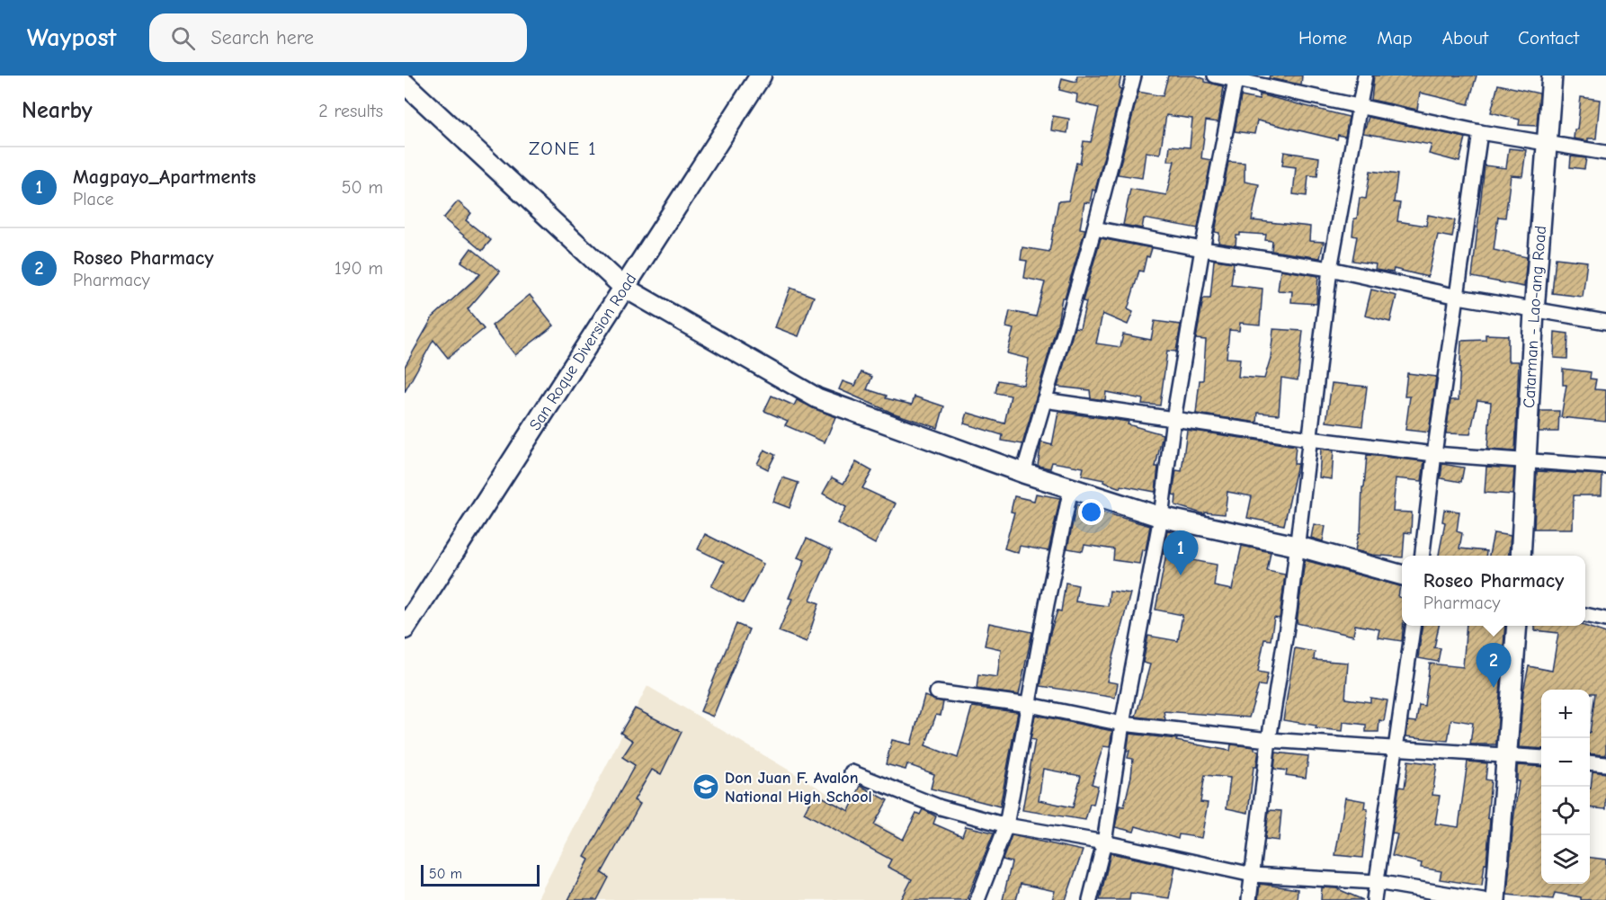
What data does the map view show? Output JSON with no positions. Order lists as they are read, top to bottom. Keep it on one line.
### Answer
{"streets":{"main road":["San Roque Diversion Road"],"street":["Catarman - Lao-ang Road"]},"districts":["ZONE 1"],"places":{"school or university":["Don Juan F. Avalon National High School"]},"scale_bar":"50 m","page":{"header":"Waypost","search":"Search here","nav":["Home","Map","About","Contact"],"heading":["Nearby","2 results"],"list":[{"mark":"1","name":"Magpayo_Apartments","note":"Place","value":"50 m"},{"mark":"2","name":"Roseo Pharmacy","note":"Pharmacy","value":"190 m"}],"pins":["1","2"],"popup":["Roseo Pharmacy","Pharmacy"],"map_buttons":["+","−"],"scale":"50 m"}}
